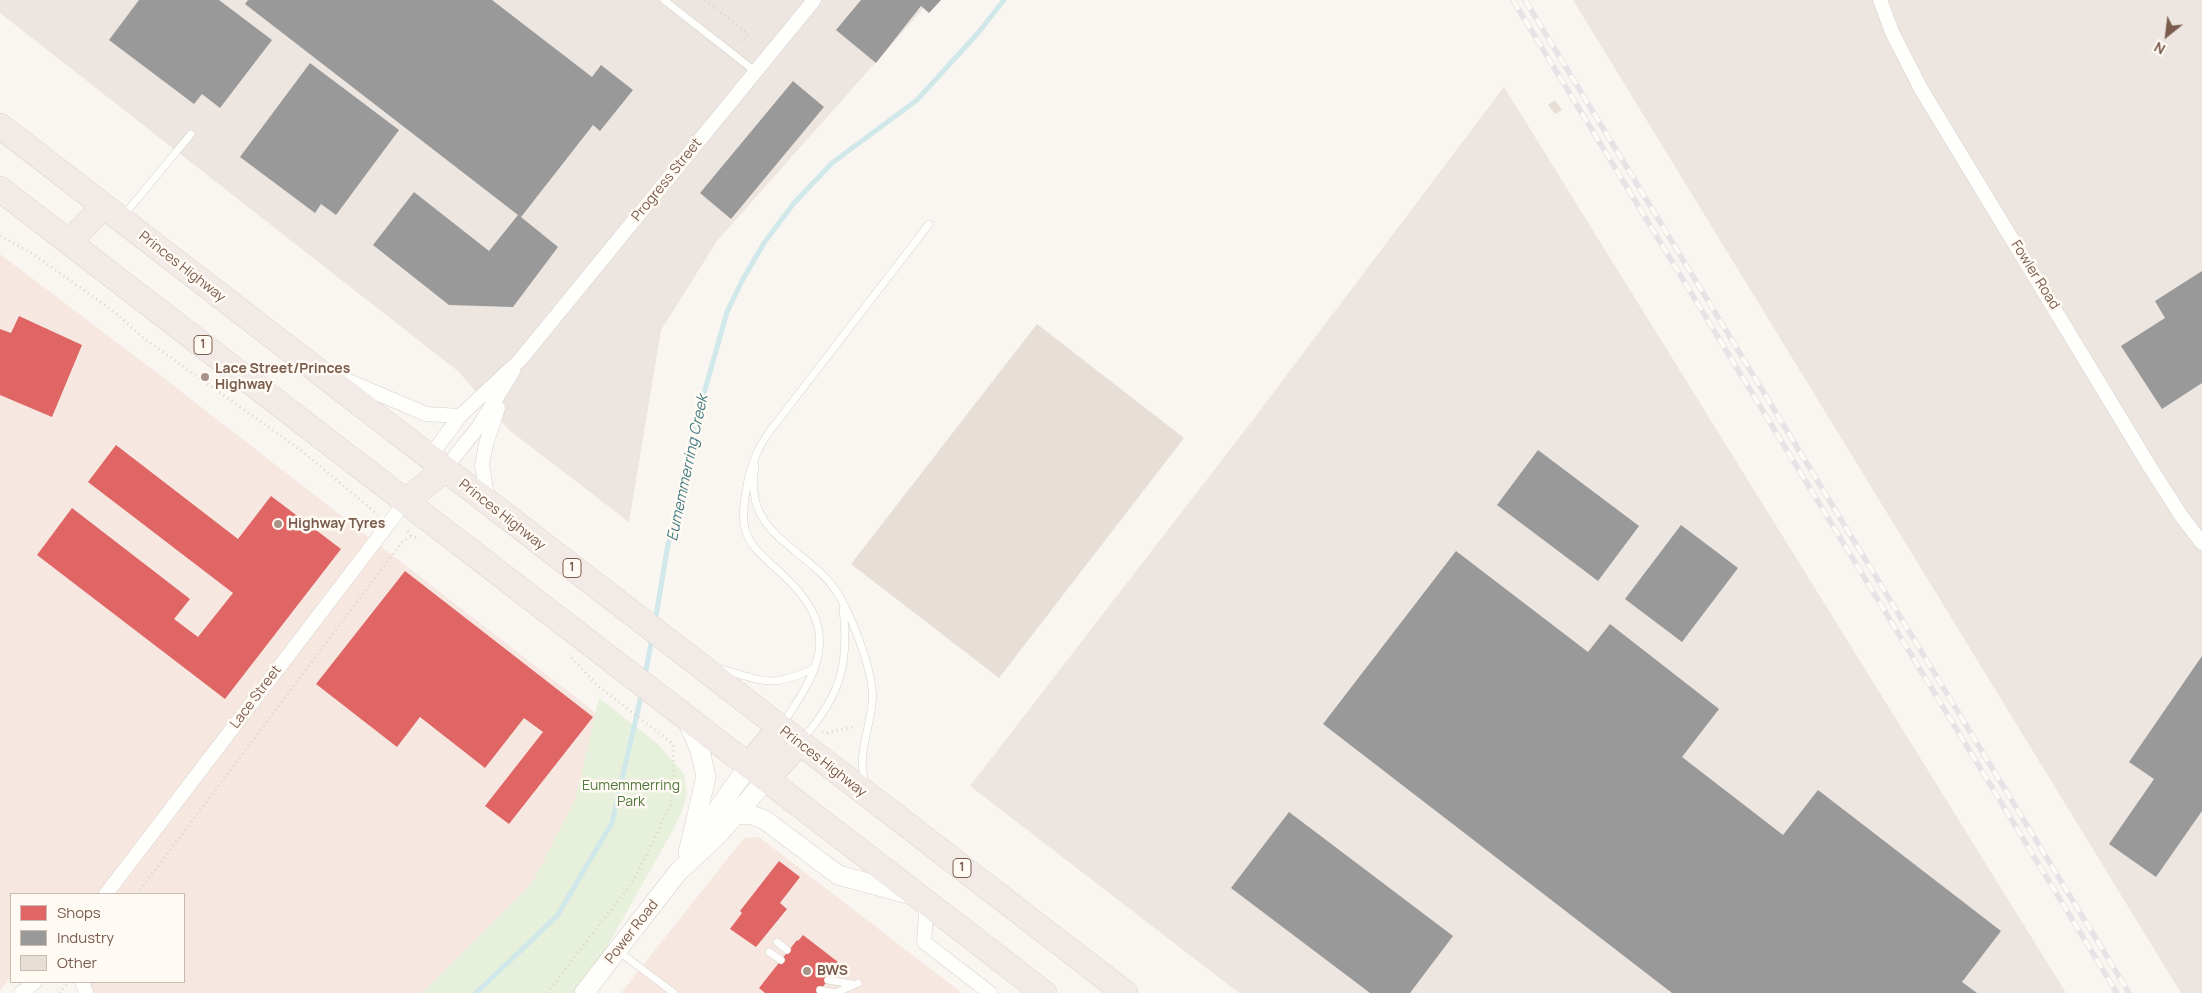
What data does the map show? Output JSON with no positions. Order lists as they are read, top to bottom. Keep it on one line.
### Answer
{"streets":{"highway":["Princes Highway","1"],"main road":["Power Road"],"street":["Progress Street","Fowler Road","Lace Street"]},"crossings":[["Progress Street","Princes Highway"],["1","Lace Street"],["1","Power Road"]],"water":["Eumemmerring Creek"],"parks":["Eumemmerring Park"],"places":["Lace Street/Princes Highway","Highway Tyres","BWS"],"legend":["Shops","Industry","Other"],"north":"bottom left"}
